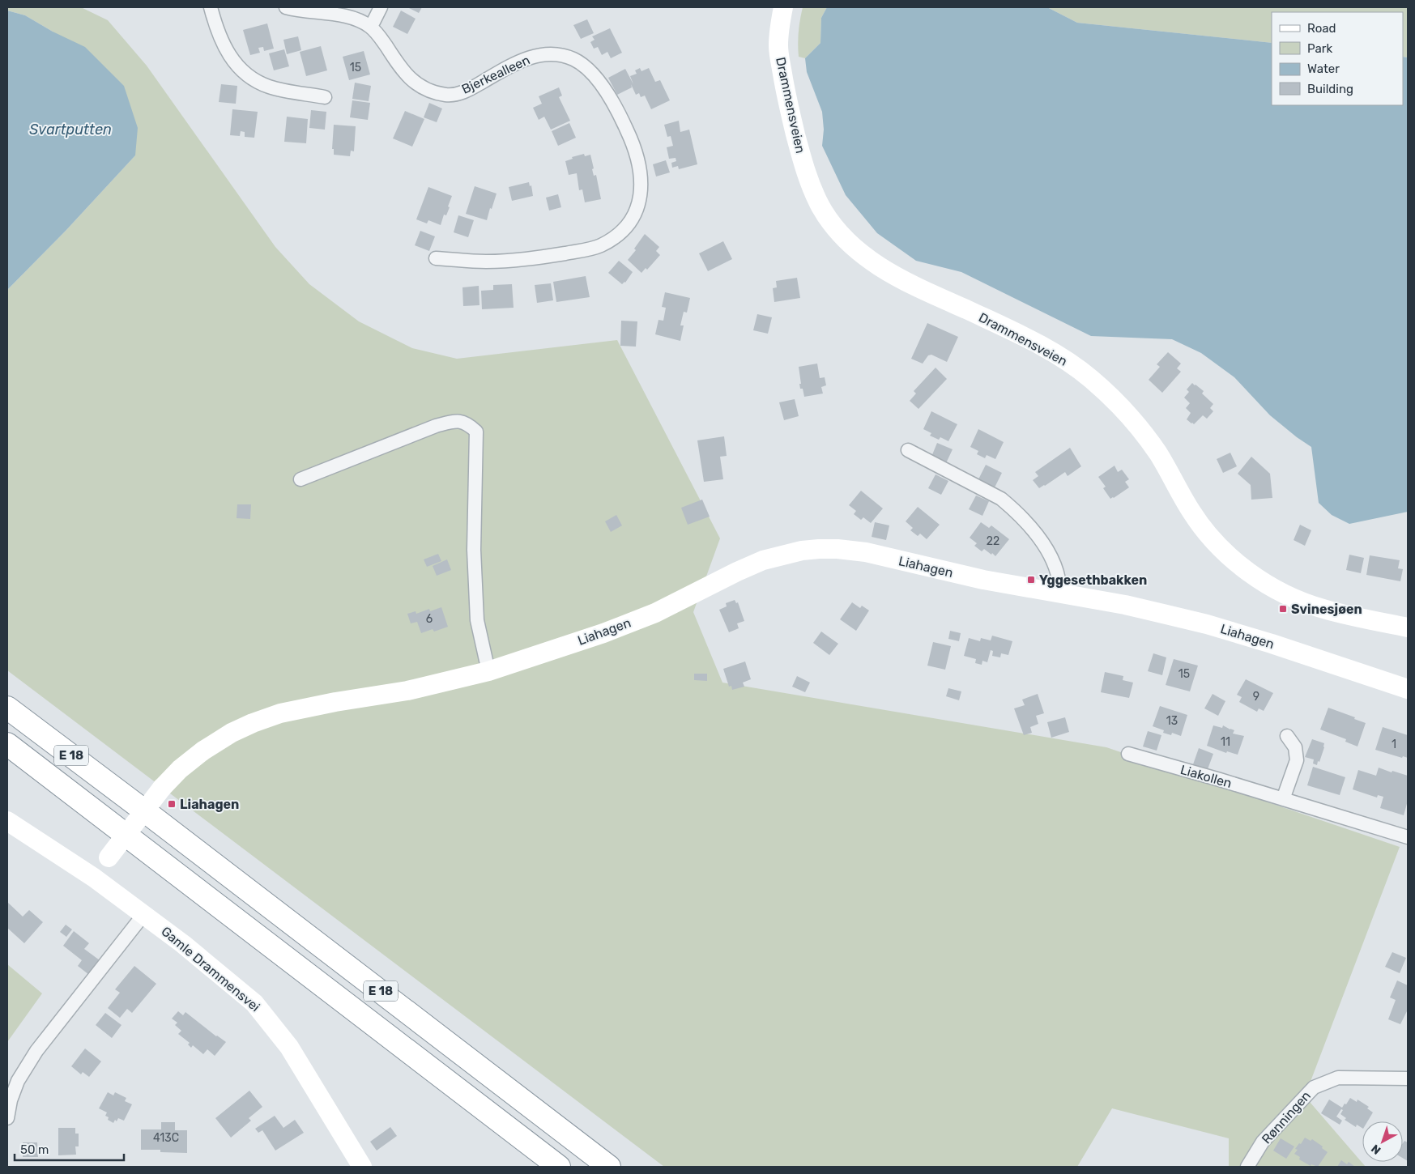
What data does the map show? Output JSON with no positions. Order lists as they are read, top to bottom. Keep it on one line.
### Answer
{"streets":{"highway":["E 18"],"main road":["Drammensveien","Liahagen","Gamle Drammensvei"],"street":["Bjerkealleen","Liakollen","Rønningen"]},"crossings":[["Liahagen","Gamle Drammensvei"]],"water":["Svartputten"],"places":{"transit":["Yggesethbakken","Svinesjøen","Liahagen"]},"house_numbers":["15","22","6","15","9","13","11","1","413C"],"legend":["Road","Park","Water","Building"],"scale_bar":"50 m","north":"bottom left"}
